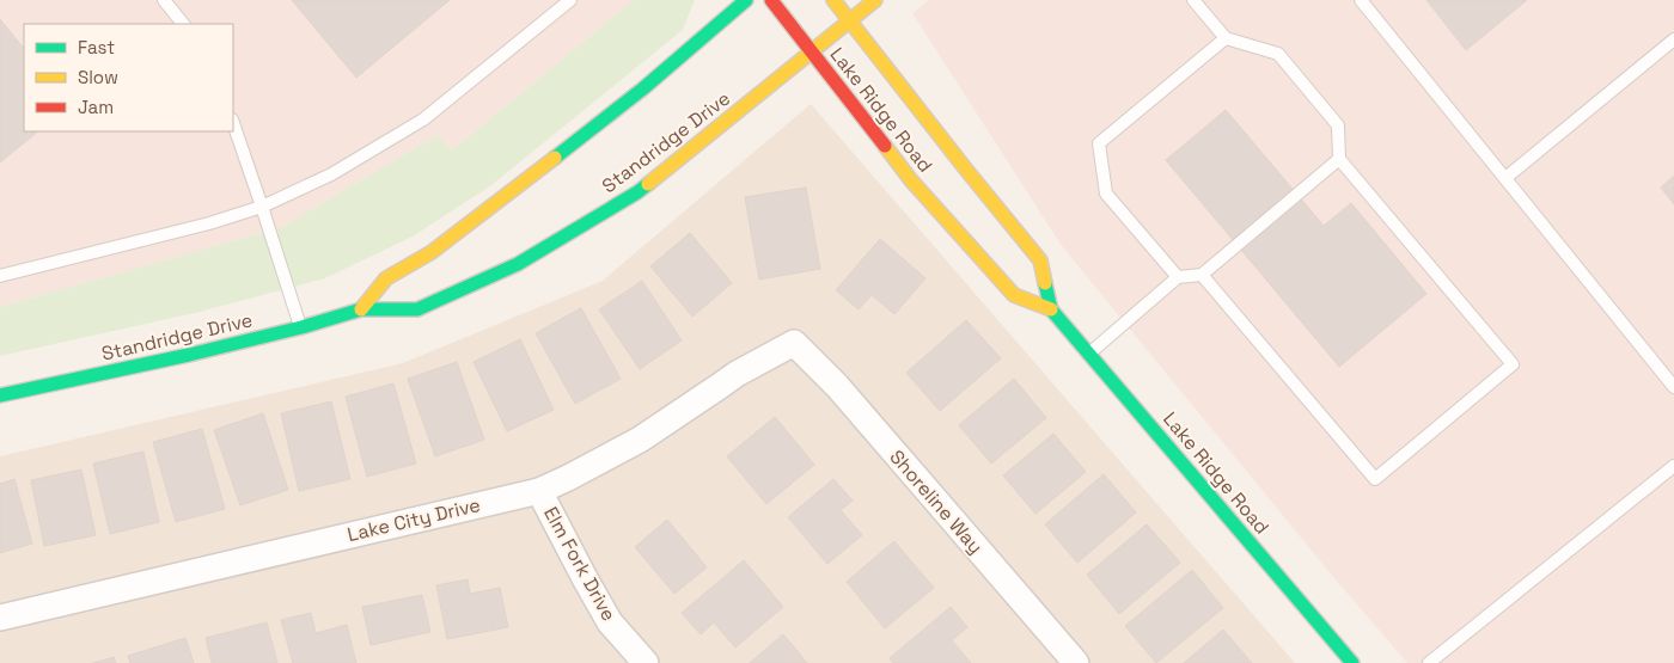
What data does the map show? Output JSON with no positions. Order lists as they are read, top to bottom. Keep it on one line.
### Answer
{"streets":{"street":["Lake Ridge Road","Standridge Drive","Shoreline Way","Lake City Drive","Elm Fork Drive"]},"crossings":[["Lake Ridge Road","Standridge Drive"],["Shoreline Way","Lake City Drive"],["Lake City Drive","Elm Fork Drive"]],"legend":["Fast","Slow","Jam"]}
